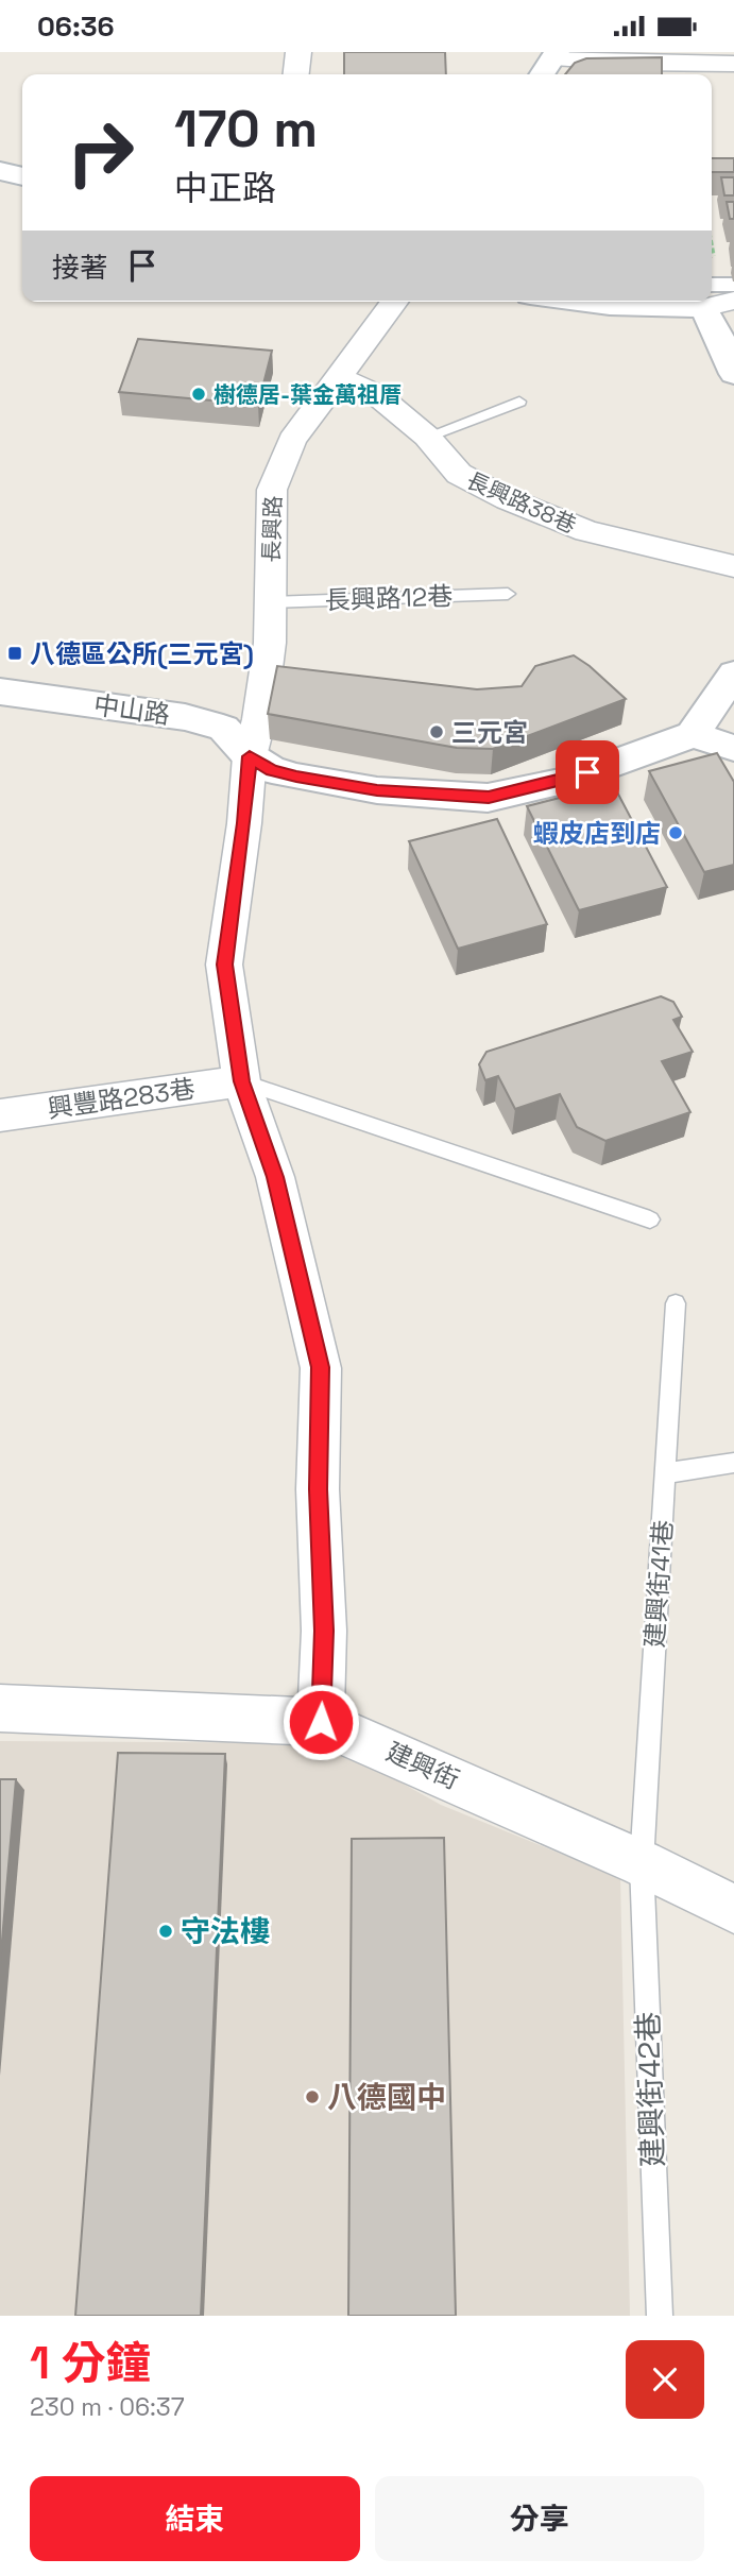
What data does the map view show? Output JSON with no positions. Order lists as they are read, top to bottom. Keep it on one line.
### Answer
{"streets":{"street":["長興路38巷","長興路","中山路","興豐路283巷","建興街"],"lane":["長興路12巷","建興街41巷","建興街42巷"]},"crossings":[["長興路38巷","長興路"],["長興路","長興路12巷"],["長興路","中山路"],["長興路","興豐路283巷"],["長興路","建興街"],["建興街41巷","建興街"],["建興街41巷","建興街42巷"],["建興街","建興街42巷"]],"places":{"other":["樹德居-葉金萬祖厝","三元宮","蝦皮店到店","守法樓","八德國中"],"transit":["八德區公所(三元宮)"]},"page":{"status":"06:36","turn":["170 m","中正路"],"then":"接著","heading":["1 分鐘","230 m · 06:37"],"buttons":["結束","分享"]}}
